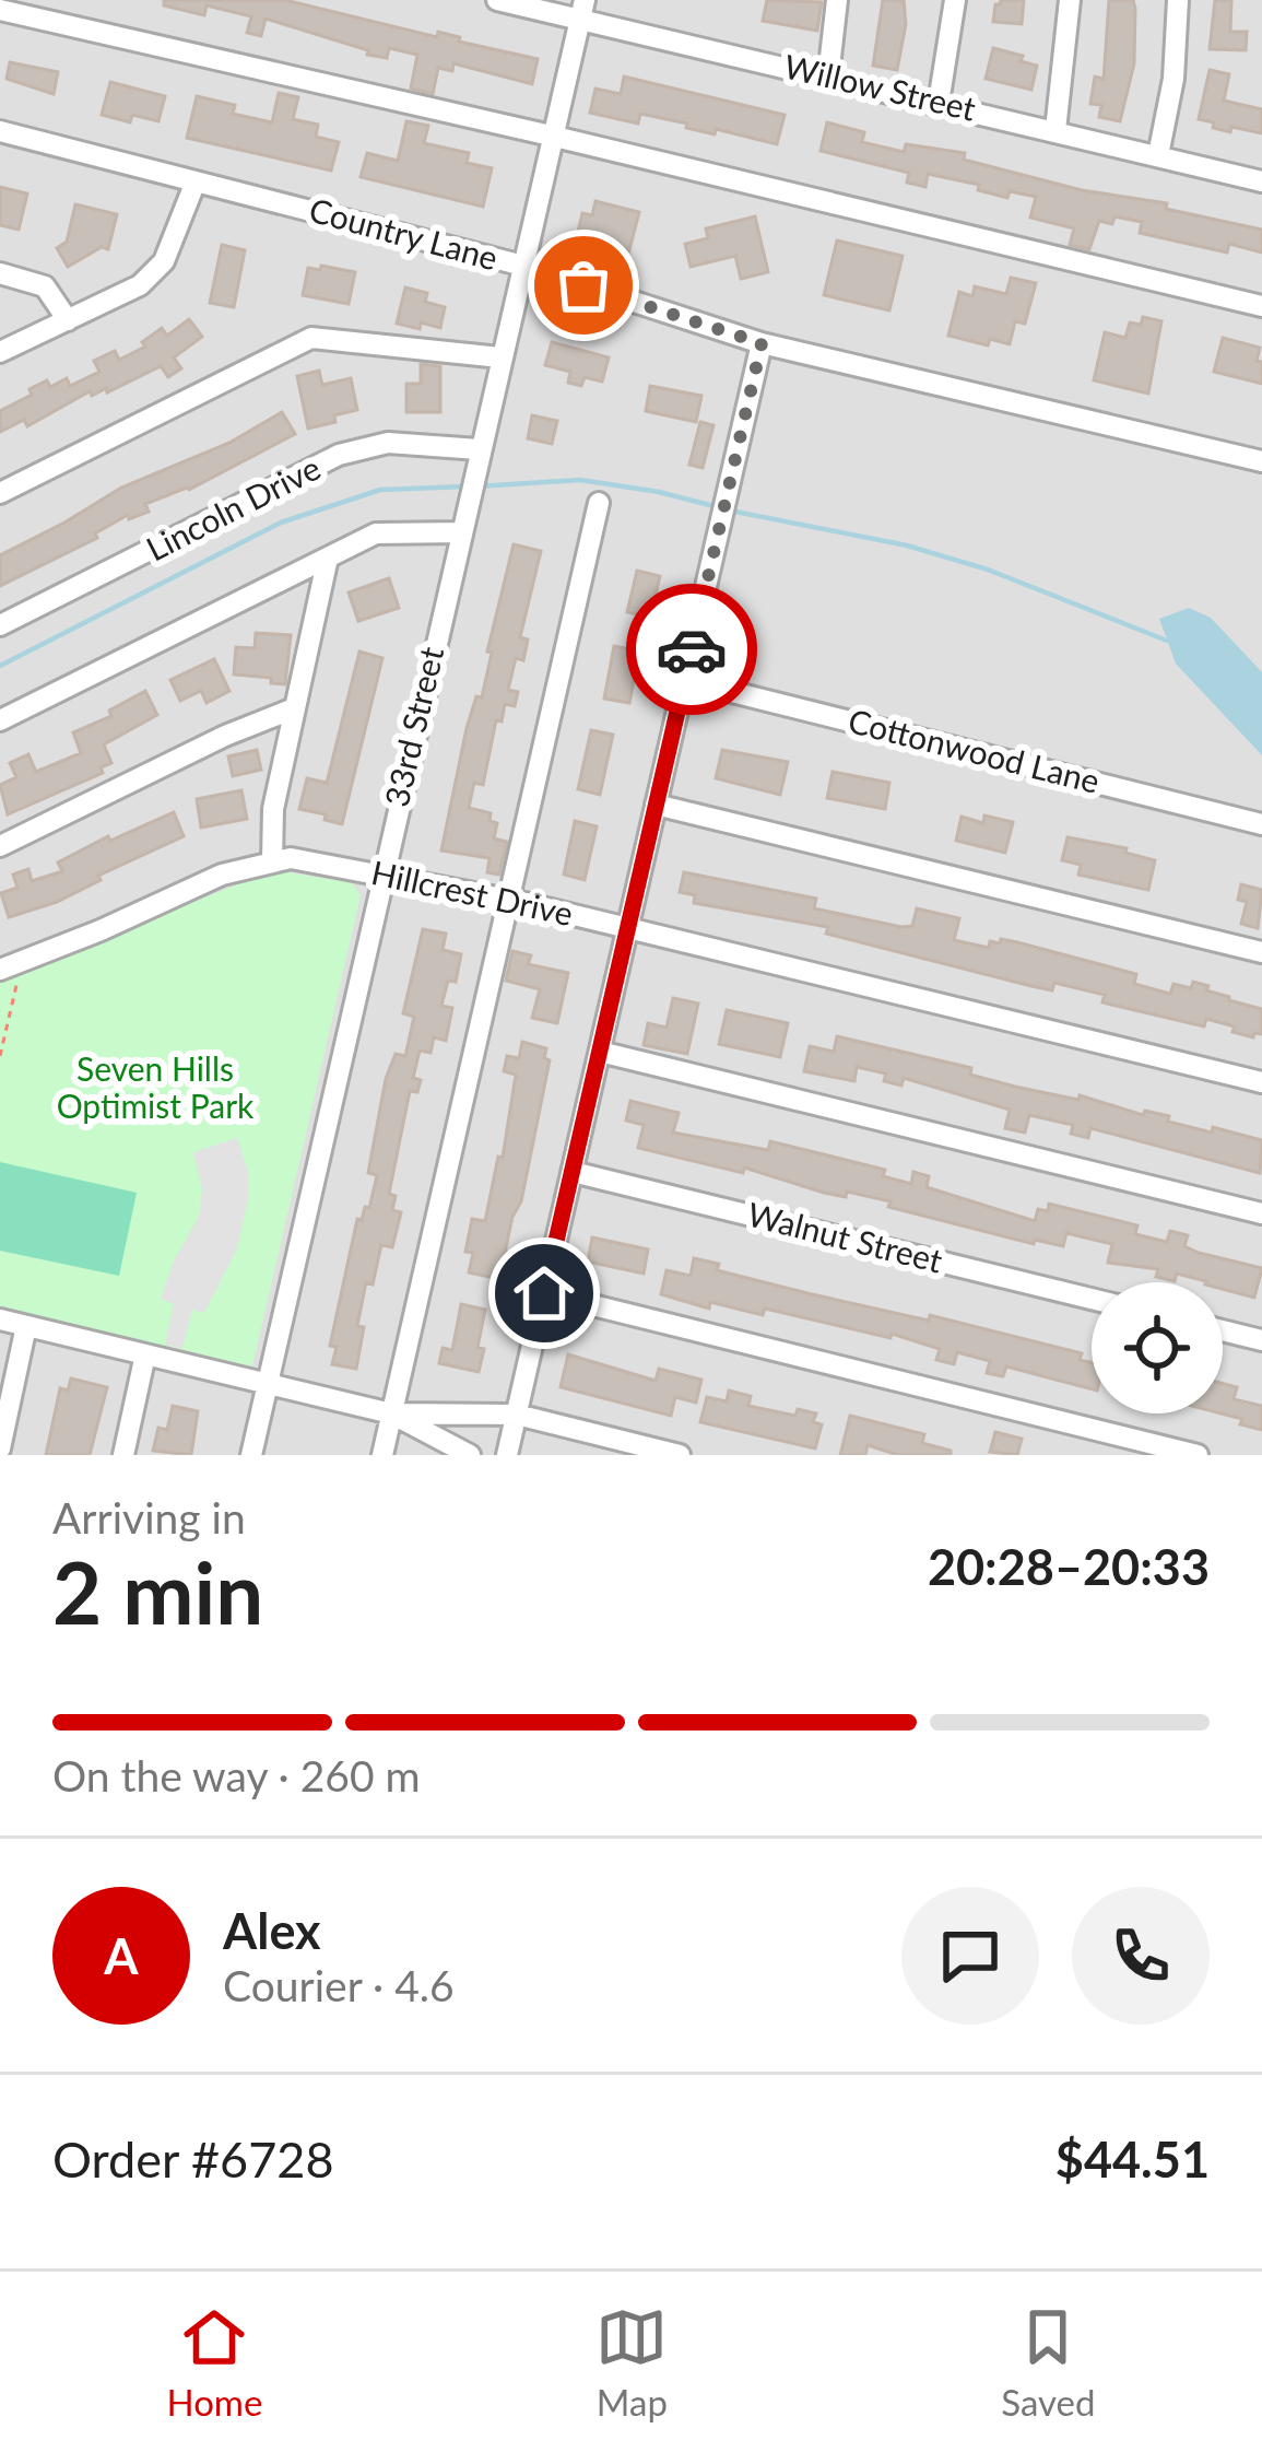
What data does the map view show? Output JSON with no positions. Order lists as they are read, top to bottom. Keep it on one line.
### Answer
{"streets":{"street":["Willow Street","Country Lane","Lincoln Drive","33rd Street","Cottonwood Lane","Hillcrest Drive","Walnut Street"]},"crossings":[["Willow Street","33rd Street"],["Country Lane","33rd Street"],["Lincoln Drive","33rd Street"],["33rd Street","Hillcrest Drive"]],"parks":["Seven Hills Optimist Park"],"page":{"heading":["2 min","Arriving in","20:28–20:33"],"panel":["Alex","Courier · 4.6","Order #6728","$44.51"],"bar":"On the way · 260 m","round":"A","tabs":["Home","Map","Saved"]}}
